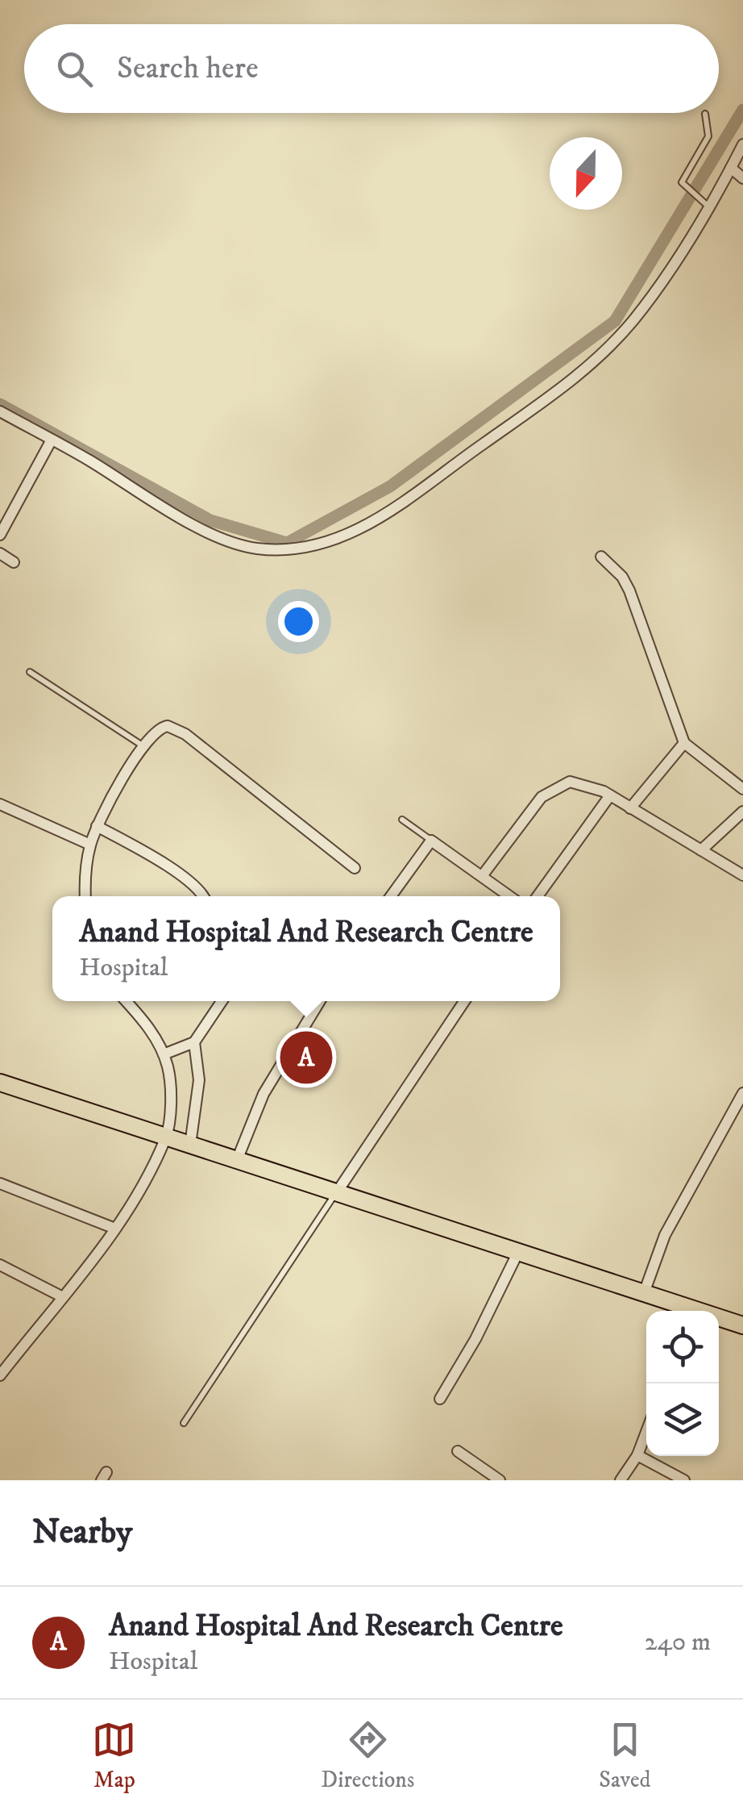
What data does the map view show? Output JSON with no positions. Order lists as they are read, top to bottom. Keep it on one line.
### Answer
{"north":"bottom","page":{"search":"Search here","popup":["Anand Hospital And Research Centre","Hospital"],"pins":"A","heading":"Nearby","list":[{"mark":"A","name":"Anand Hospital And Research Centre","note":"Hospital","value":"240 m"}],"nav":["Map","Directions","Saved"]}}
